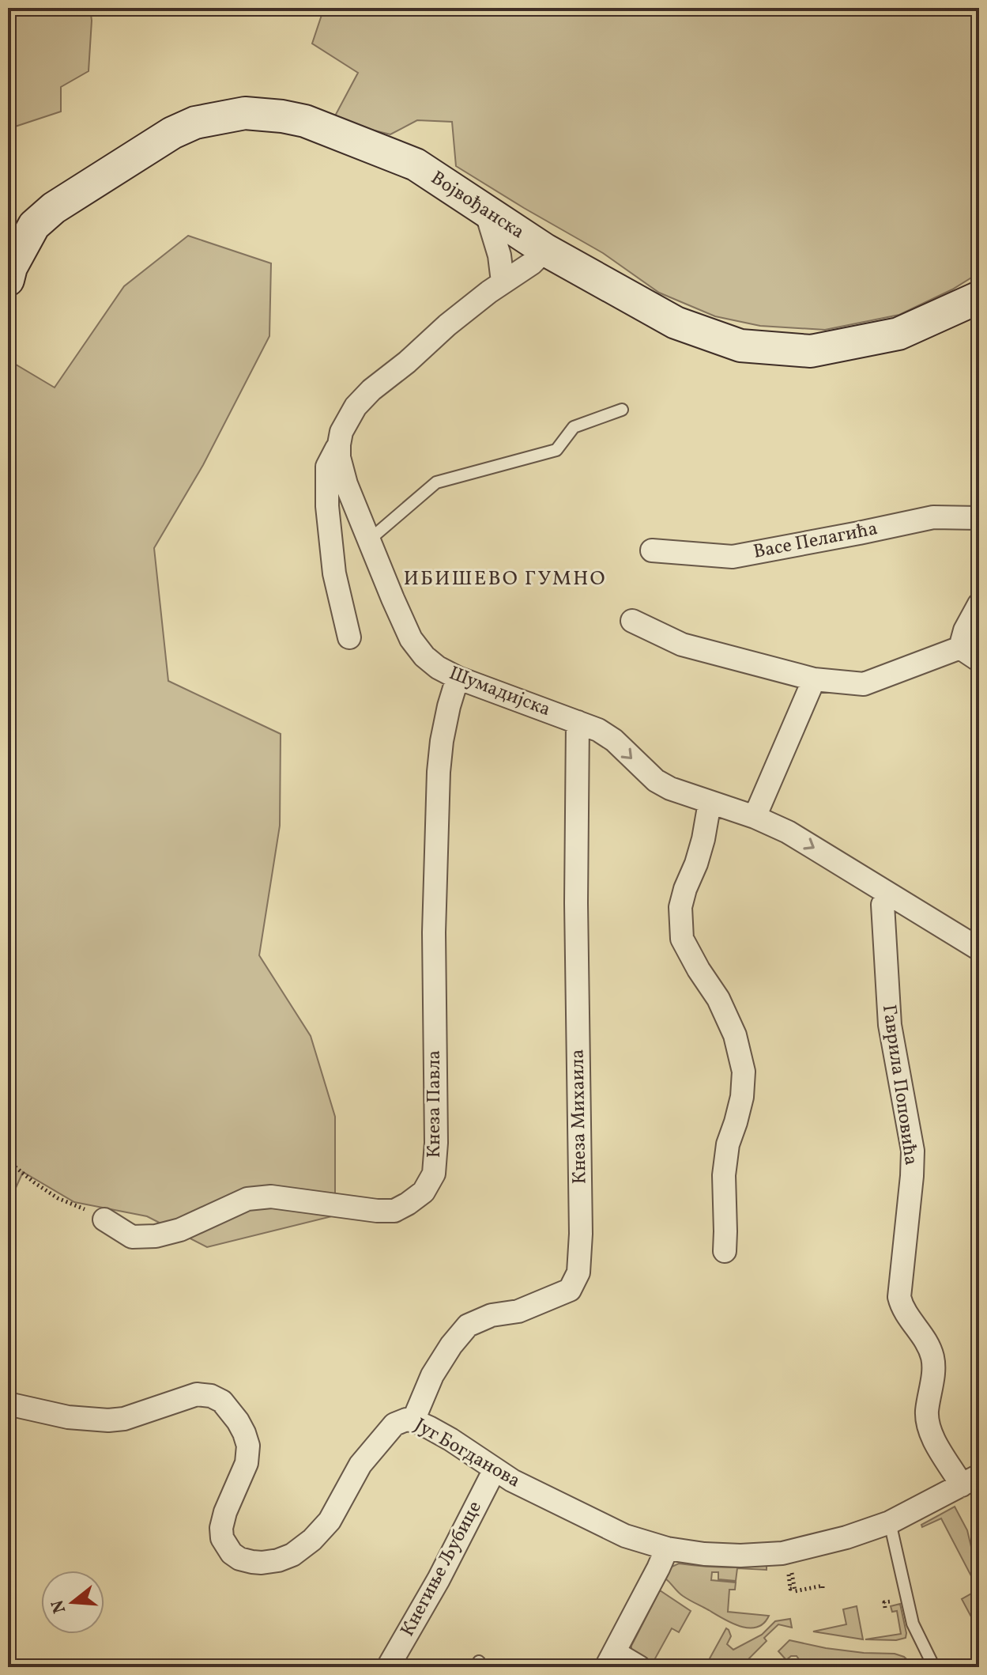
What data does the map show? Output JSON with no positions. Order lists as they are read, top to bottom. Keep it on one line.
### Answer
{"streets":{"street":["Војвођанска","Васе Пелагића","Шумадијска","Гаврила Поповића","Кнеза Павла","Кнеза Михаила","Југ Богданова","Кнегиње Љубице"]},"crossings":[["Војвођанска","Шумадијска"],["Шумадијска","Гаврила Поповића"],["Шумадијска","Кнеза Павла"],["Шумадијска","Кнеза Михаила"],["Гаврила Поповића","Југ Богданова"],["Кнеза Михаила","Југ Богданова"],["Југ Богданова","Кнегиње Љубице"]],"districts":["ИБИШЕВО ГУМНО"],"north":"left"}
